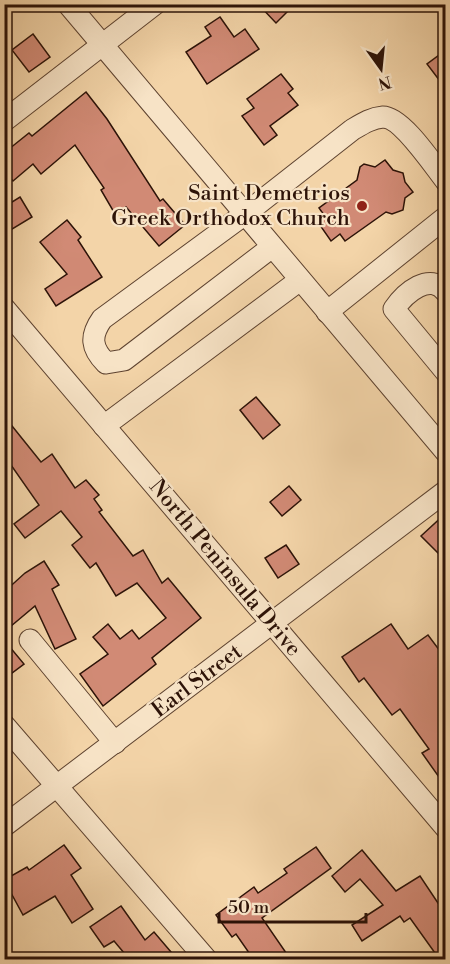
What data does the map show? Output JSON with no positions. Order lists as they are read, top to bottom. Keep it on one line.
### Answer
{"streets":{"street":["North Peninsula Drive","Earl Street"]},"crossings":[["North Peninsula Drive","Earl Street"]],"places":["Saint Demetrios Greek Orthodox Church"],"scale_bar":"50 m","north":"bottom"}
